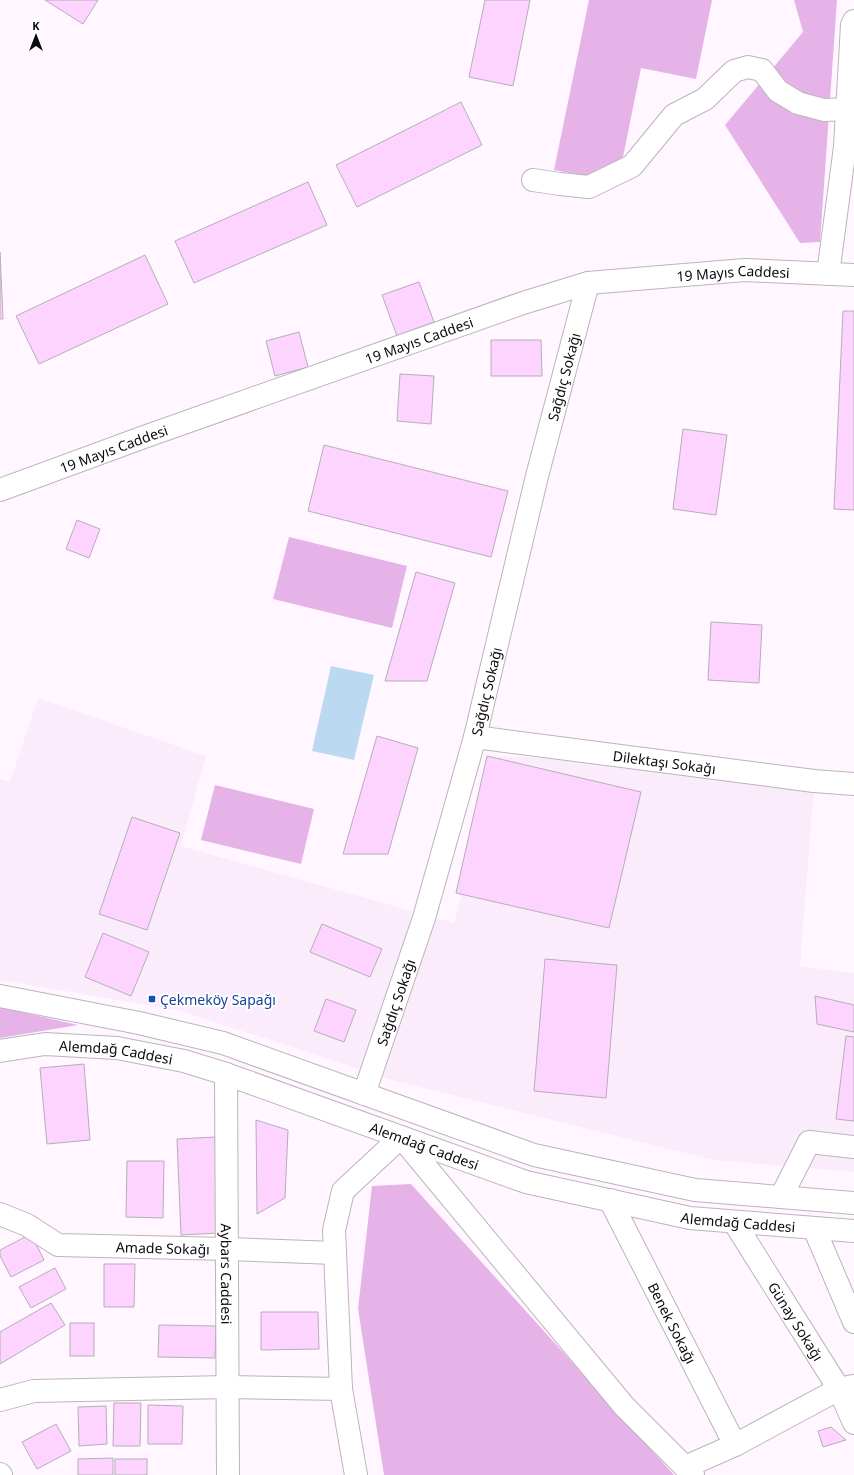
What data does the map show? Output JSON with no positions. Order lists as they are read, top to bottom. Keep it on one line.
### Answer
{"streets":{"street":["19 Mayıs Caddesi","Sağdıç Sokağı","Dilektaşı Sokağı","Alemdağ Caddesi","Amade Sokağı","Aybars Caddesi","Günay Sokağı","Benek Sokağı"]},"crossings":[["19 Mayıs Caddesi","Sağdıç Sokağı"],["Sağdıç Sokağı","Dilektaşı Sokağı"],["Sağdıç Sokağı","Alemdağ Caddesi"],["Alemdağ Caddesi","Aybars Caddesi"],["Alemdağ Caddesi","Günay Sokağı"],["Alemdağ Caddesi","Benek Sokağı"],["Amade Sokağı","Aybars Caddesi"]],"places":{"transit":["Çekmeköy Sapağı"]},"north":"top"}
